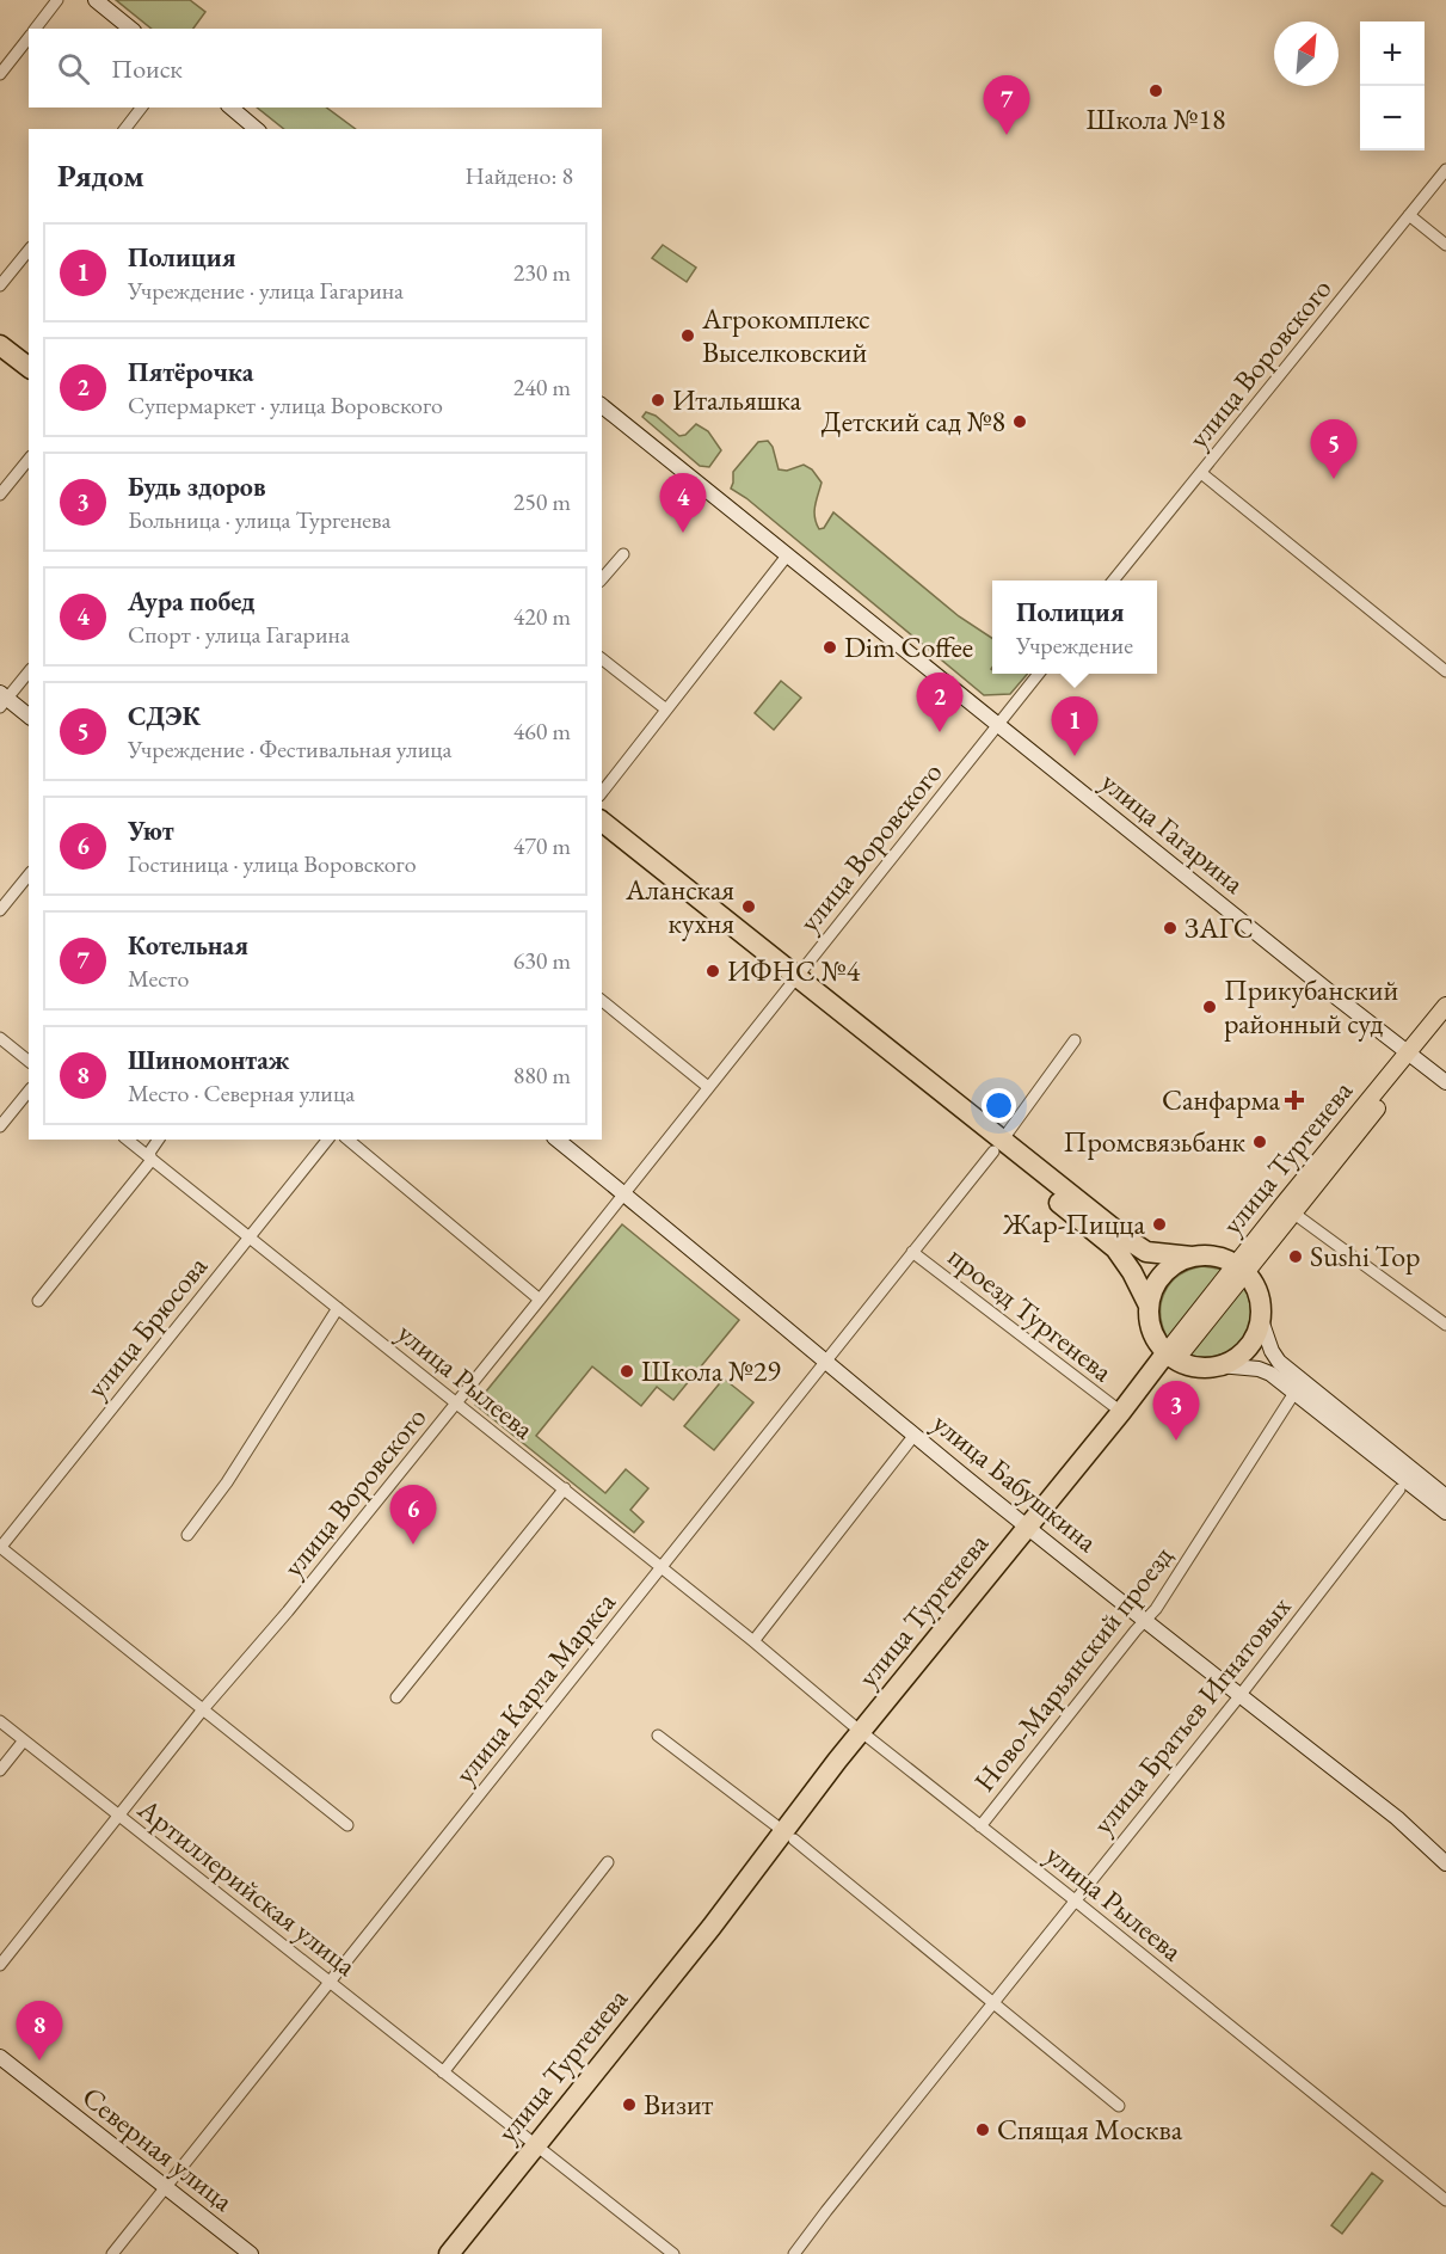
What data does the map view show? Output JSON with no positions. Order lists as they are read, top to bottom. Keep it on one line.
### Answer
{"streets":{"highway":["улица Тургенева"],"street":["улица Воровского","улица Гагарина","проезд Тургенева","улица Брюсова","улица Рылеева","улица Бабушкина","Ново-Марьянский проезд","улица Карла Маркса","улица Братьев Игнатовых","Артиллерийская улица","Северная улица"]},"crossings":[["улица Воровского","улица Гагарина"],["улица Воровского","улица Рылеева"],["улица Воровского","улица Бабушкина"],["улица Воровского","Артиллерийская улица"],["улица Гагарина","улица Тургенева"],["улица Тургенева","проезд Тургенева"],["улица Тургенева","улица Рылеева"],["улица Тургенева","улица Бабушкина"],["улица Тургенева","Артиллерийская улица"],["проезд Тургенева","улица Карла Маркса"],["улица Брюсова","улица Рылеева"],["улица Рылеева","Ново-Марьянский проезд"],["улица Рылеева","улица Карла Маркса"],["улица Рылеева","улица Братьев Игнатовых"],["улица Бабушкина","Ново-Марьянский проезд"],["улица Бабушкина","улица Карла Маркса"],["улица Бабушкина","улица Братьев Игнатовых"],["улица Карла Маркса","Артиллерийская улица"],["улица Карла Маркса","Северная улица"]],"places":{"other":["Школа №18","Агрокомплекс Выселковский","Итальяшка","Детский сад №8","Dim Coffee","Аланская кухня","ЗАГС","ИФНС №4","Прикубанский районный суд","Промсвязьбанк","Жар-Пицца","Sushi Top","Школа №29","Визит","Спящая Москва"],"health":["Санфарма"]},"north":"top right","page":{"map_buttons":["+","−"],"search":"Поиск","pins":["7","5","4","2","1","3","6","8"],"heading":["Рядом","Найдено: 8"],"list":[{"mark":"1","name":"Полиция","note":"Учреждение · улица Гагарина","value":"230 m"},{"mark":"2","name":"Пятёрочка","note":"Супермаркет · улица Воровского","value":"240 m"},{"mark":"3","name":"Будь здоров","note":"Больница · улица Тургенева","value":"250 m"},{"mark":"4","name":"Аура побед","note":"Спорт · улица Гагарина","value":"420 m"},{"mark":"5","name":"СДЭК","note":"Учреждение · Фестивальная улица","value":"460 m"},{"mark":"6","name":"Уют","note":"Гостиница · улица Воровского","value":"470 m"},{"mark":"7","name":"Котельная","note":"Место","value":"630 m"},{"mark":"8","name":"Шиномонтаж","note":"Место · Северная улица","value":"880 m"}],"popup":["Полиция","Учреждение"]}}
